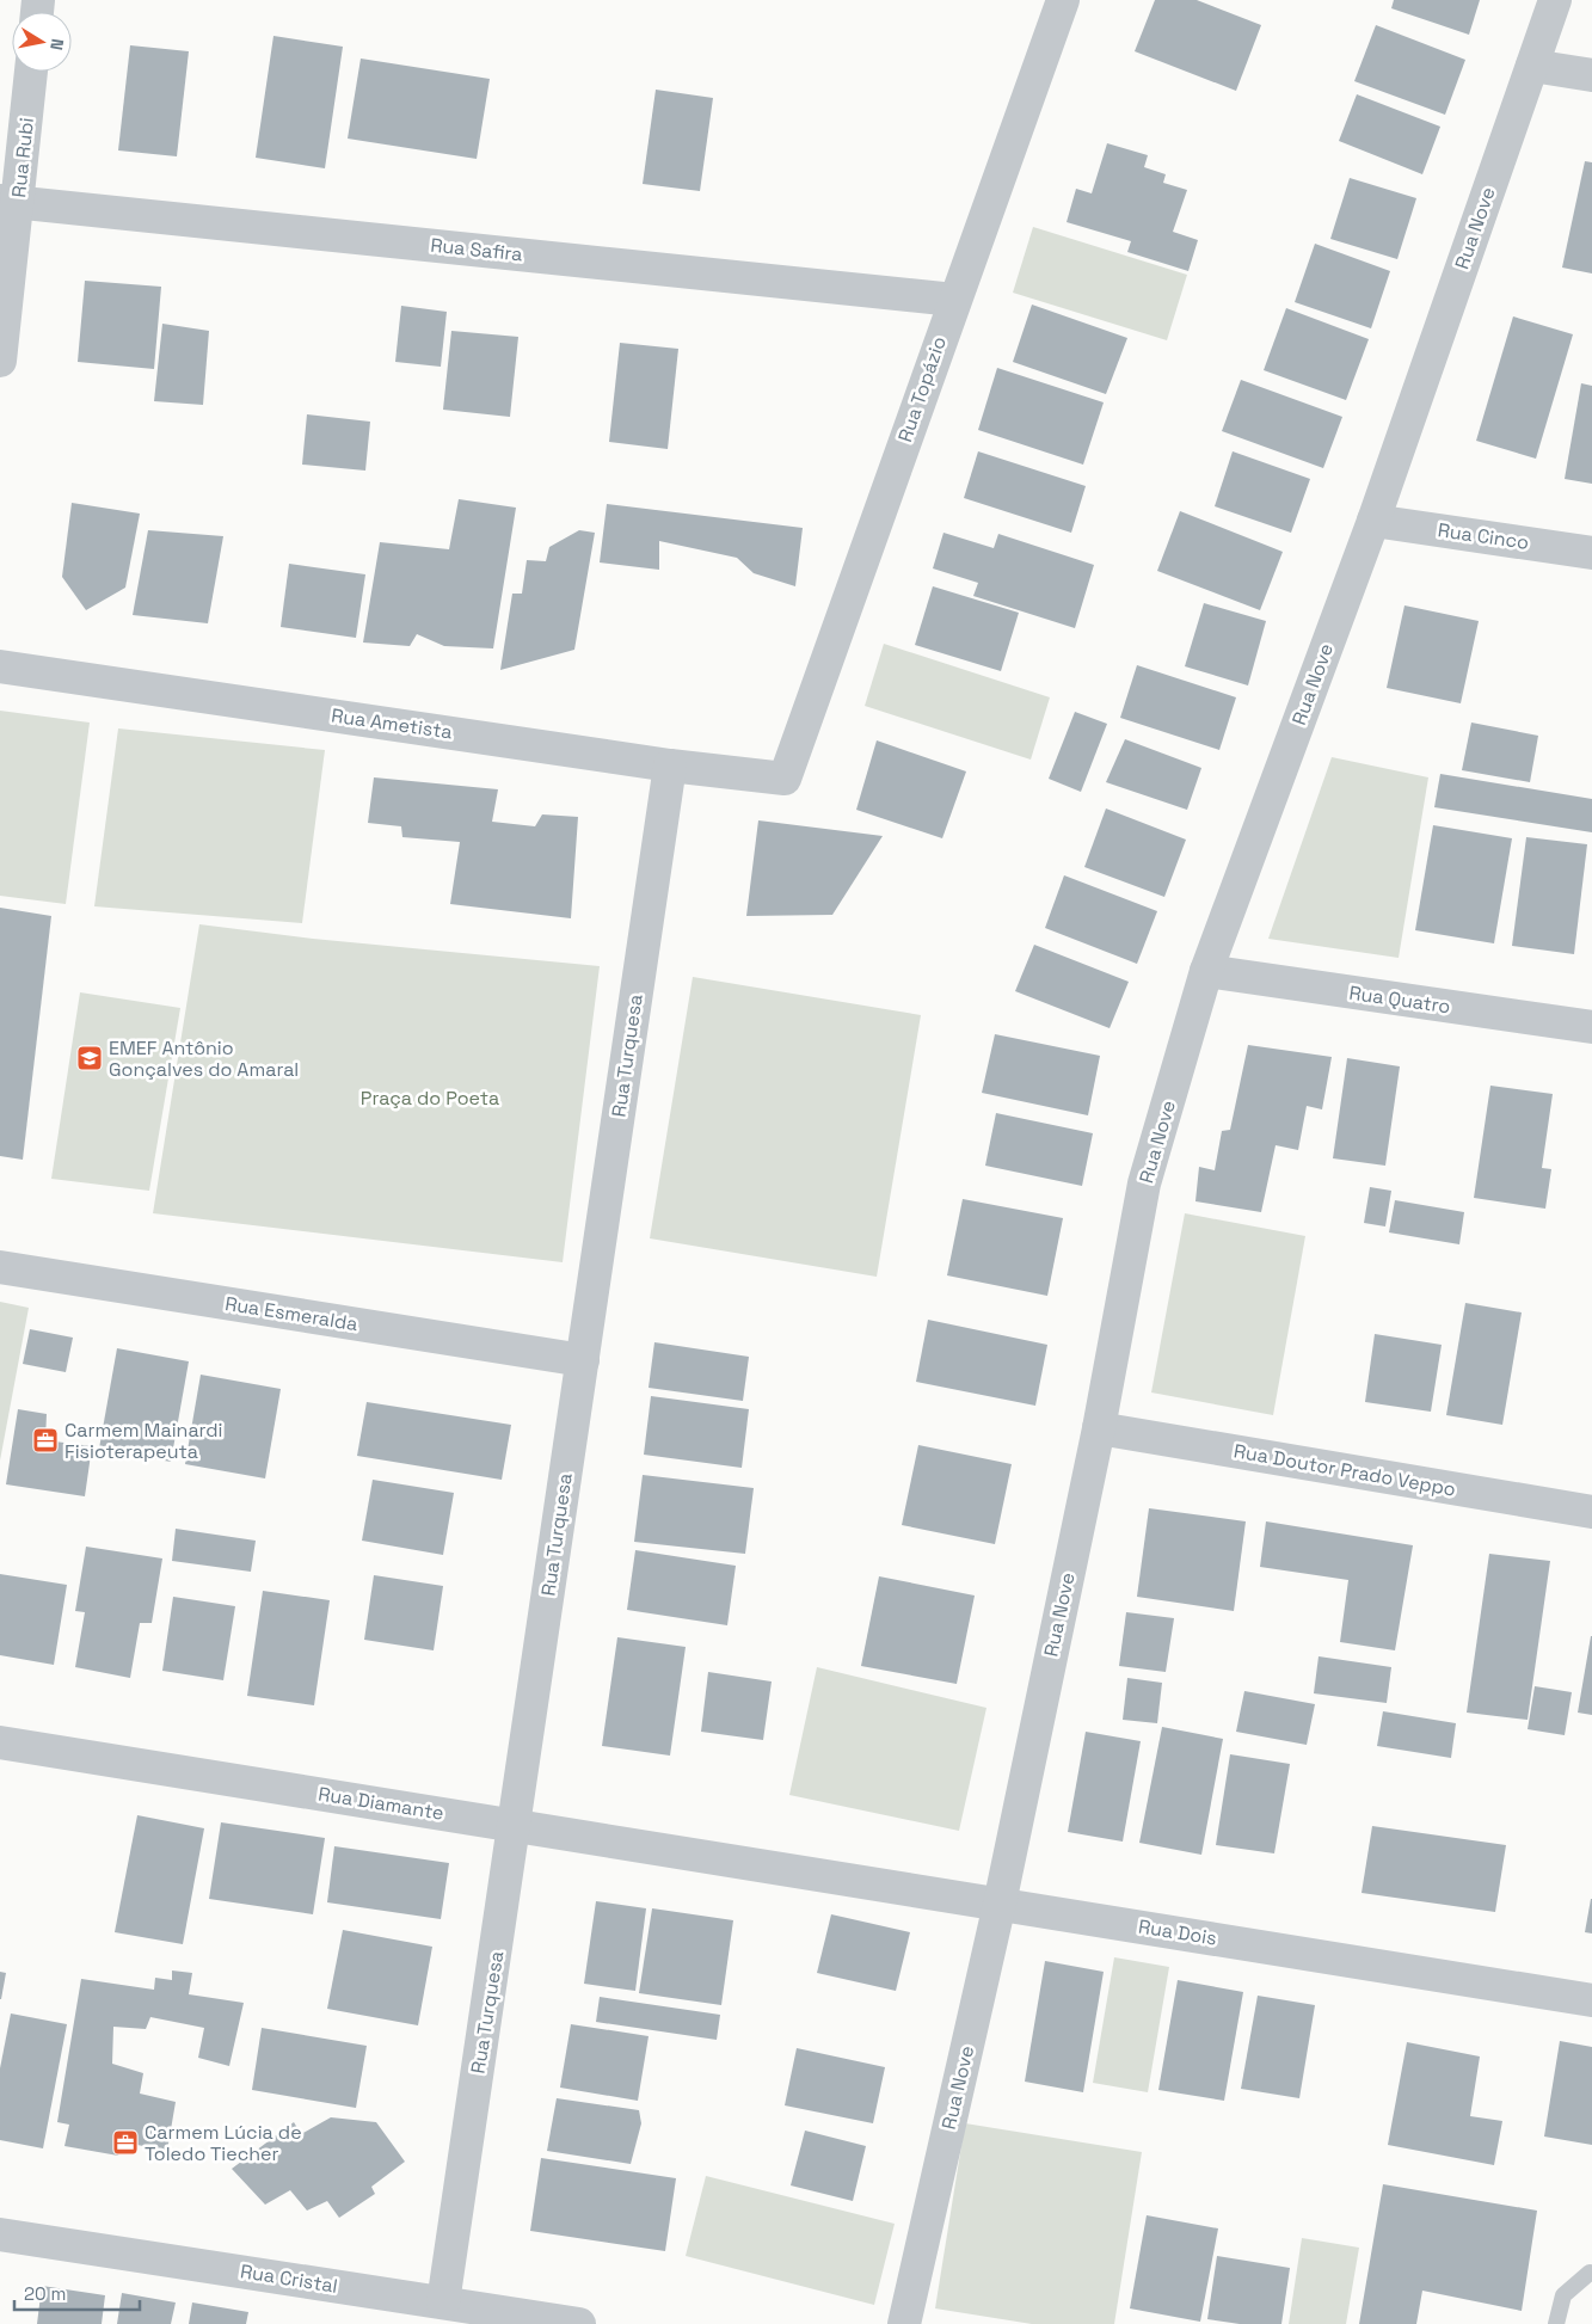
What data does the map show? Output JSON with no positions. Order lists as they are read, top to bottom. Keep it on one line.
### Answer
{"streets":{"street":["Rua Rubi","Rua Nove","Rua Safira","Rua Topázio","Rua Cinco","Rua Ametista","Rua Quatro","Rua Turquesa","Rua Esmeralda","Rua Doutor Prado Veppo","Rua Diamante","Rua Dois","Rua Cristal"]},"crossings":[["Rua Rubi","Rua Safira"],["Rua Nove","Rua Cinco"],["Rua Nove","Rua Quatro"],["Rua Nove","Rua Doutor Prado Veppo"],["Rua Nove","Rua Dois"],["Rua Safira","Rua Topázio"],["Rua Topázio","Rua Ametista"],["Rua Ametista","Rua Turquesa"],["Rua Turquesa","Rua Esmeralda"],["Rua Turquesa","Rua Diamante"],["Rua Turquesa","Rua Cristal"],["Rua Diamante","Rua Dois"]],"parks":["Praça do Poeta"],"places":{"school or university":["EMEF Antônio Gonçalves do Amaral"],"office":["Carmem Mainardi Fisioterapeuta","Carmem Lúcia de Toledo Tiecher"]},"scale_bar":"20 m","north":"right"}
